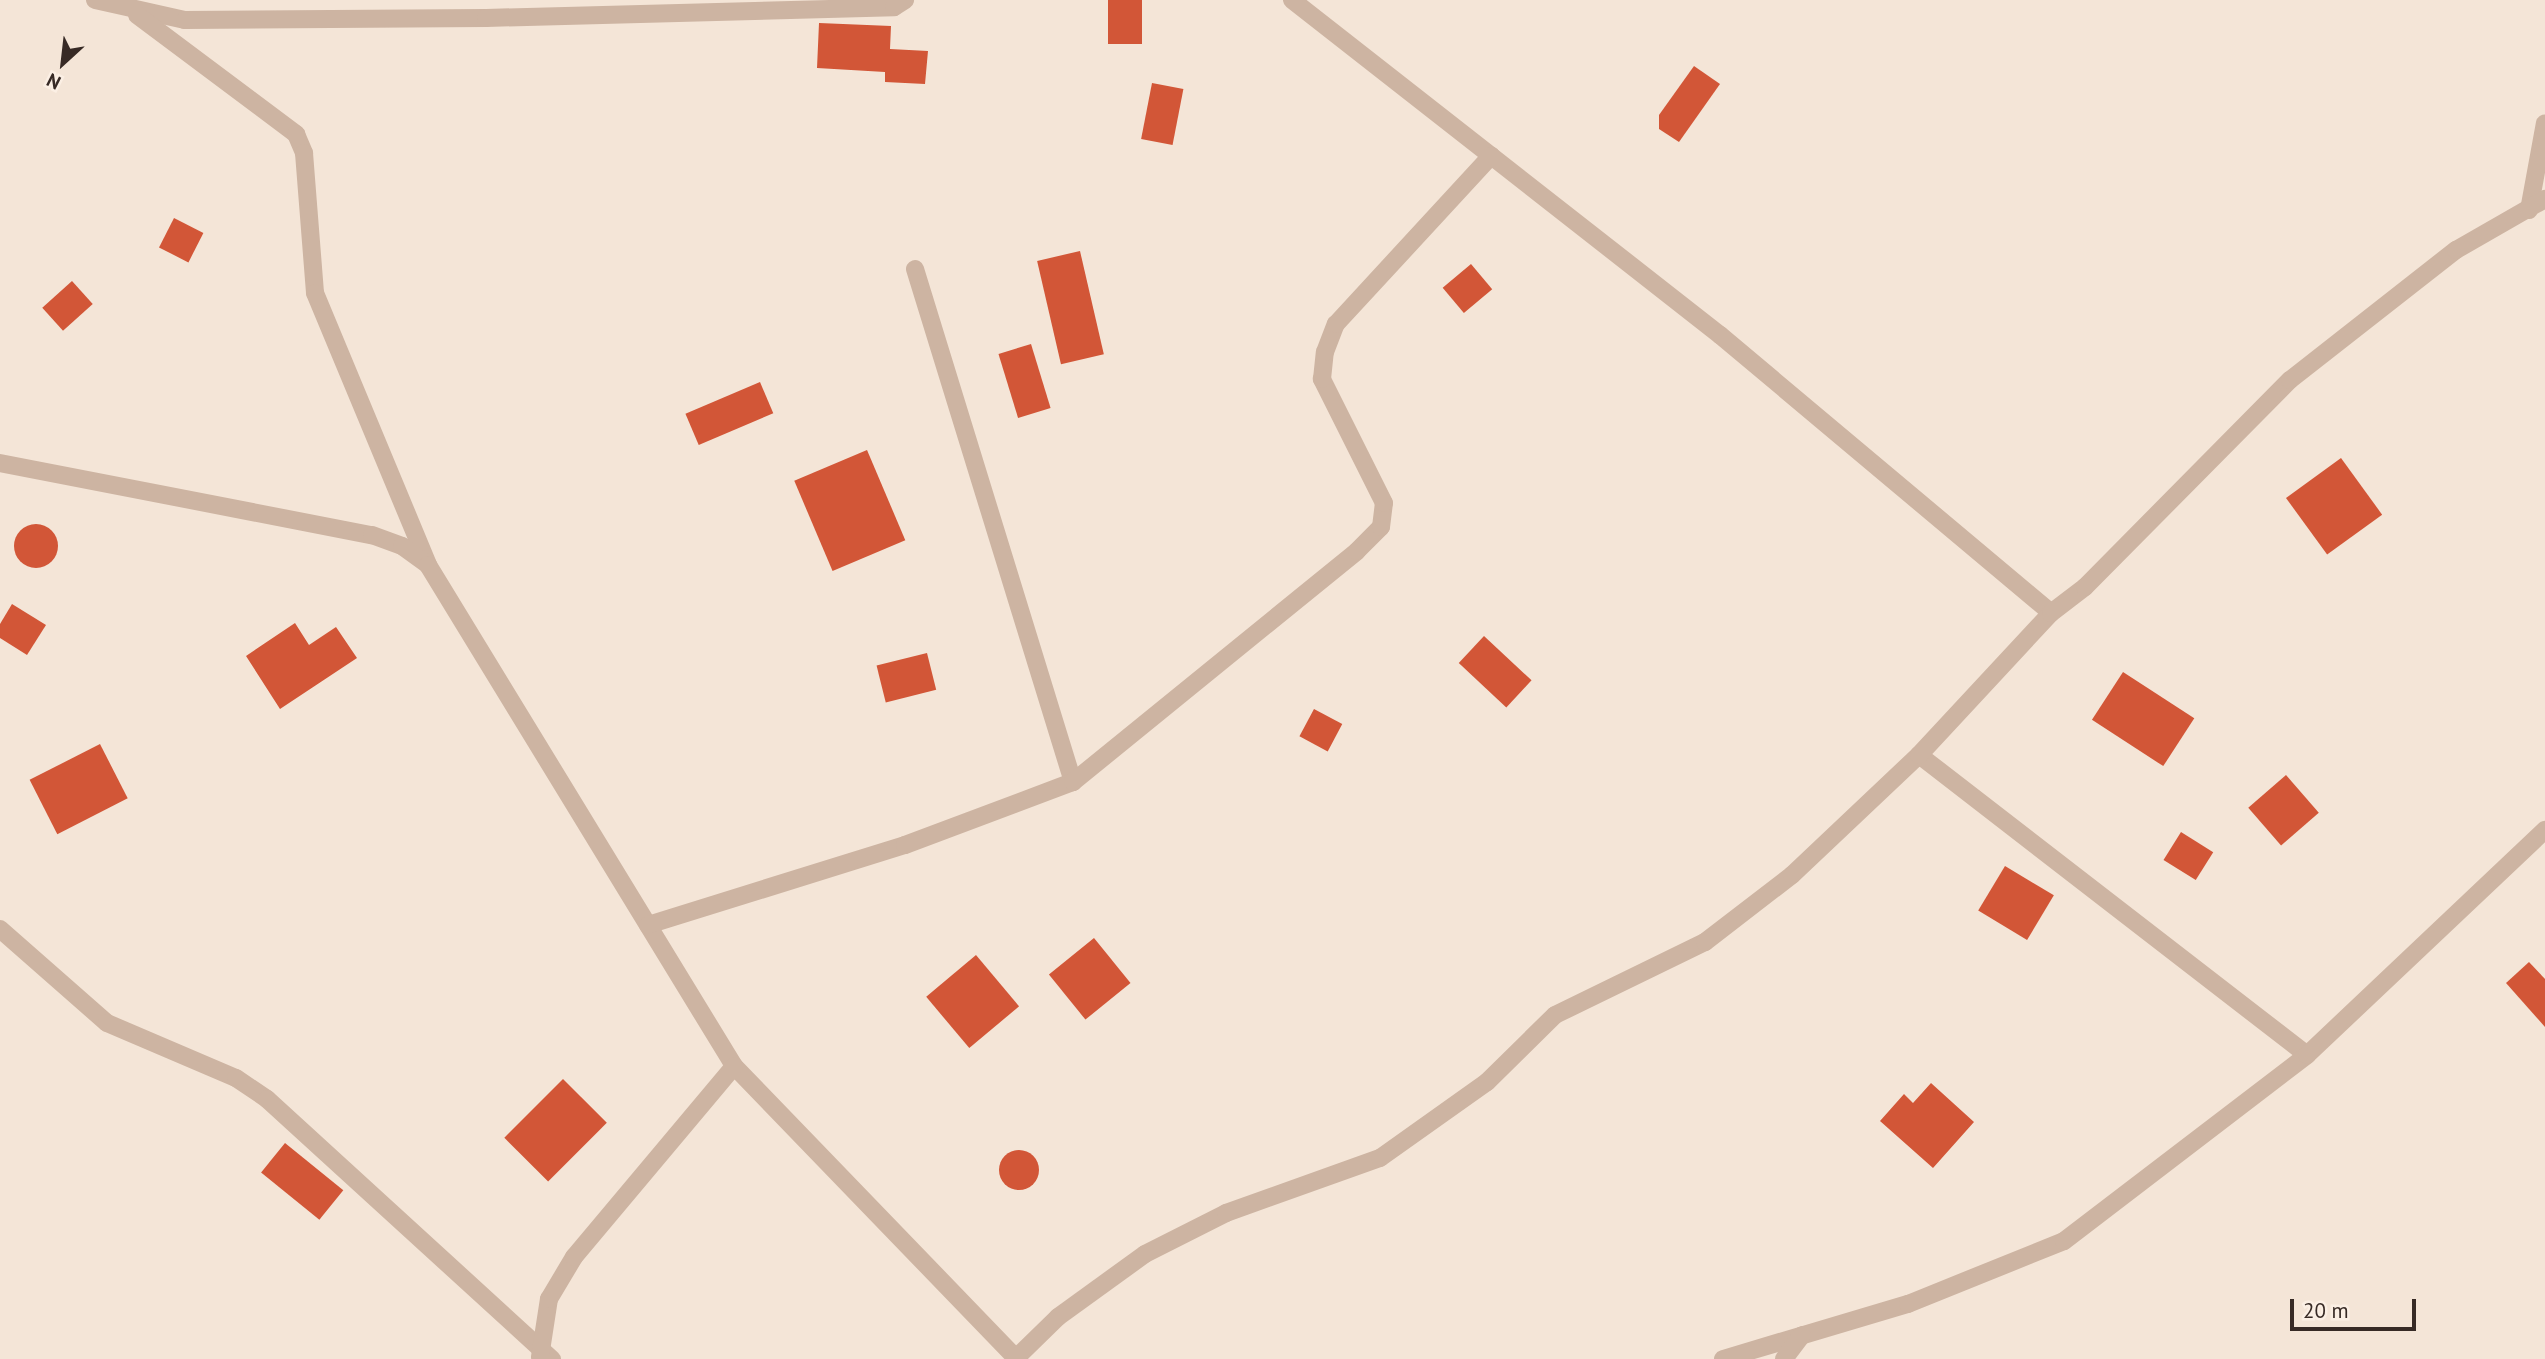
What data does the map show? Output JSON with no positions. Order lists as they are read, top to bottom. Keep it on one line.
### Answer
{"scale_bar":"20 m","north":"bottom left"}
